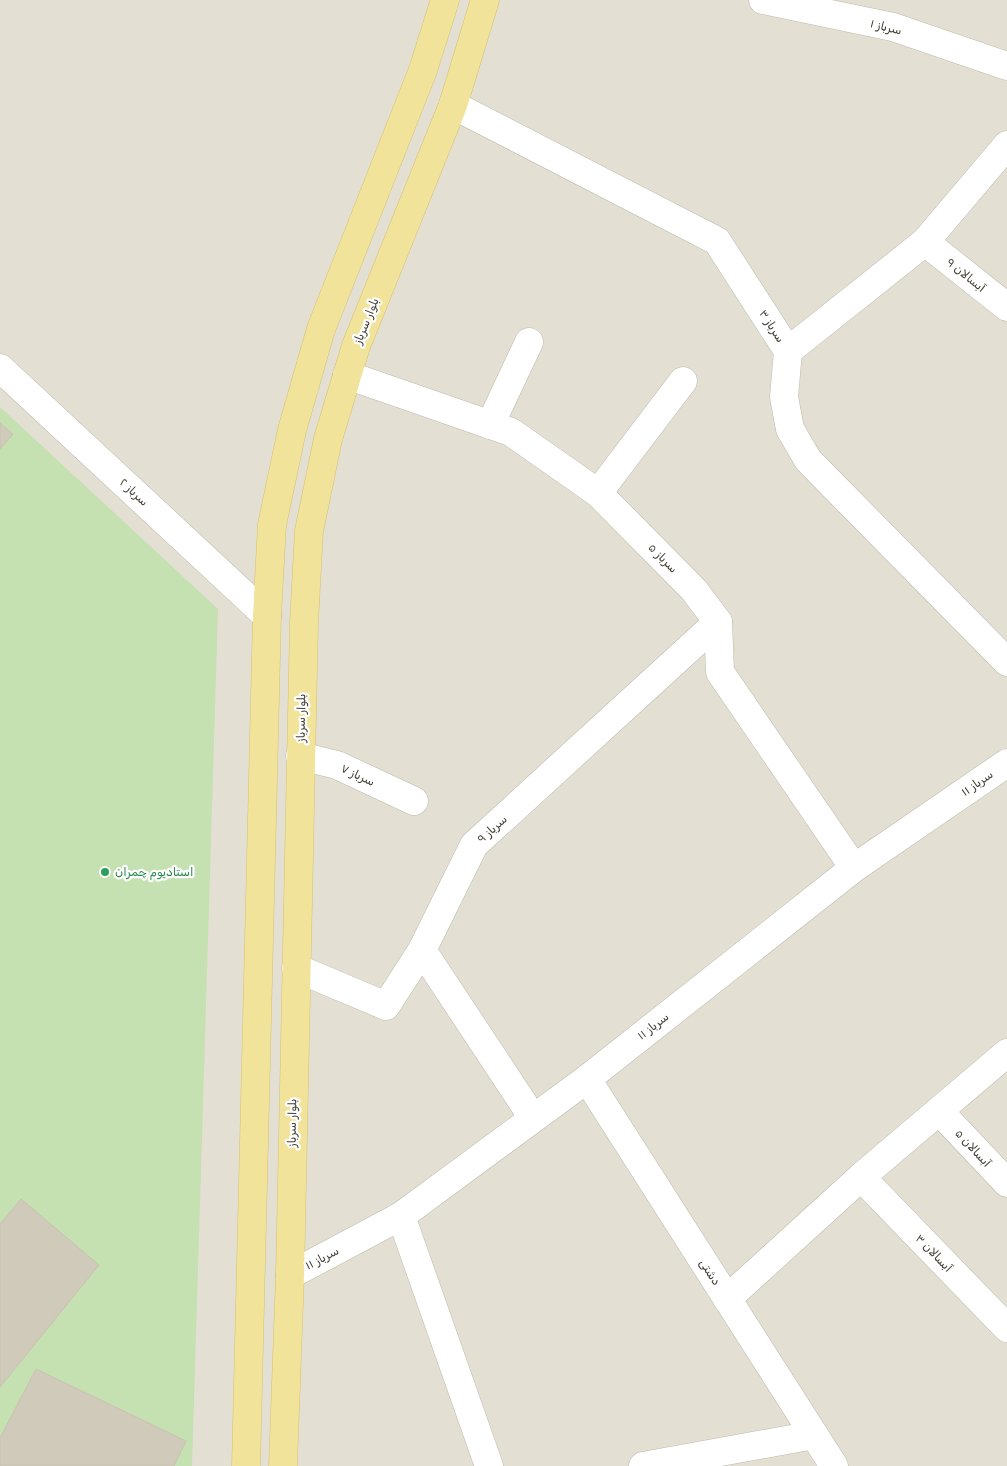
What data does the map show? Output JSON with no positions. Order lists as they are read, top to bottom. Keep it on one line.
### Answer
{"streets":{"main road":["بلوار سرباز"],"street":["سرباز ۱","آبسالان ۹","سرباز ۳","سرباز ۲","سرباز ۵","سرباز ۷","سرباز ۱۱","سرباز ۹","آبسالان ۵","آبسالان ۳","دشتی"]},"crossings":[["بلوار سرباز","سرباز ۳"],["بلوار سرباز","سرباز ۵"],["بلوار سرباز","سرباز ۷"],["بلوار سرباز","سرباز ۱۱"],["بلوار سرباز","سرباز ۹"],["سرباز ۵","سرباز ۹"],["سرباز ۱۱","دشتی"]],"places":["استادیوم چمران"]}
